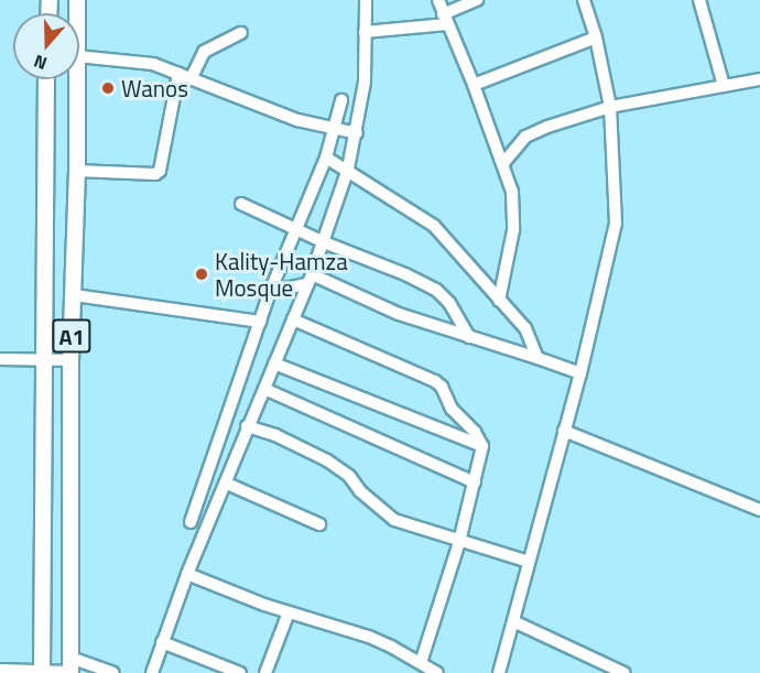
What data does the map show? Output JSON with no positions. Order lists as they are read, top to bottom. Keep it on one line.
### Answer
{"streets":{"main road":["A1"]},"places":["Wanos","Kality-Hamza Mosque"],"north":"bottom"}
